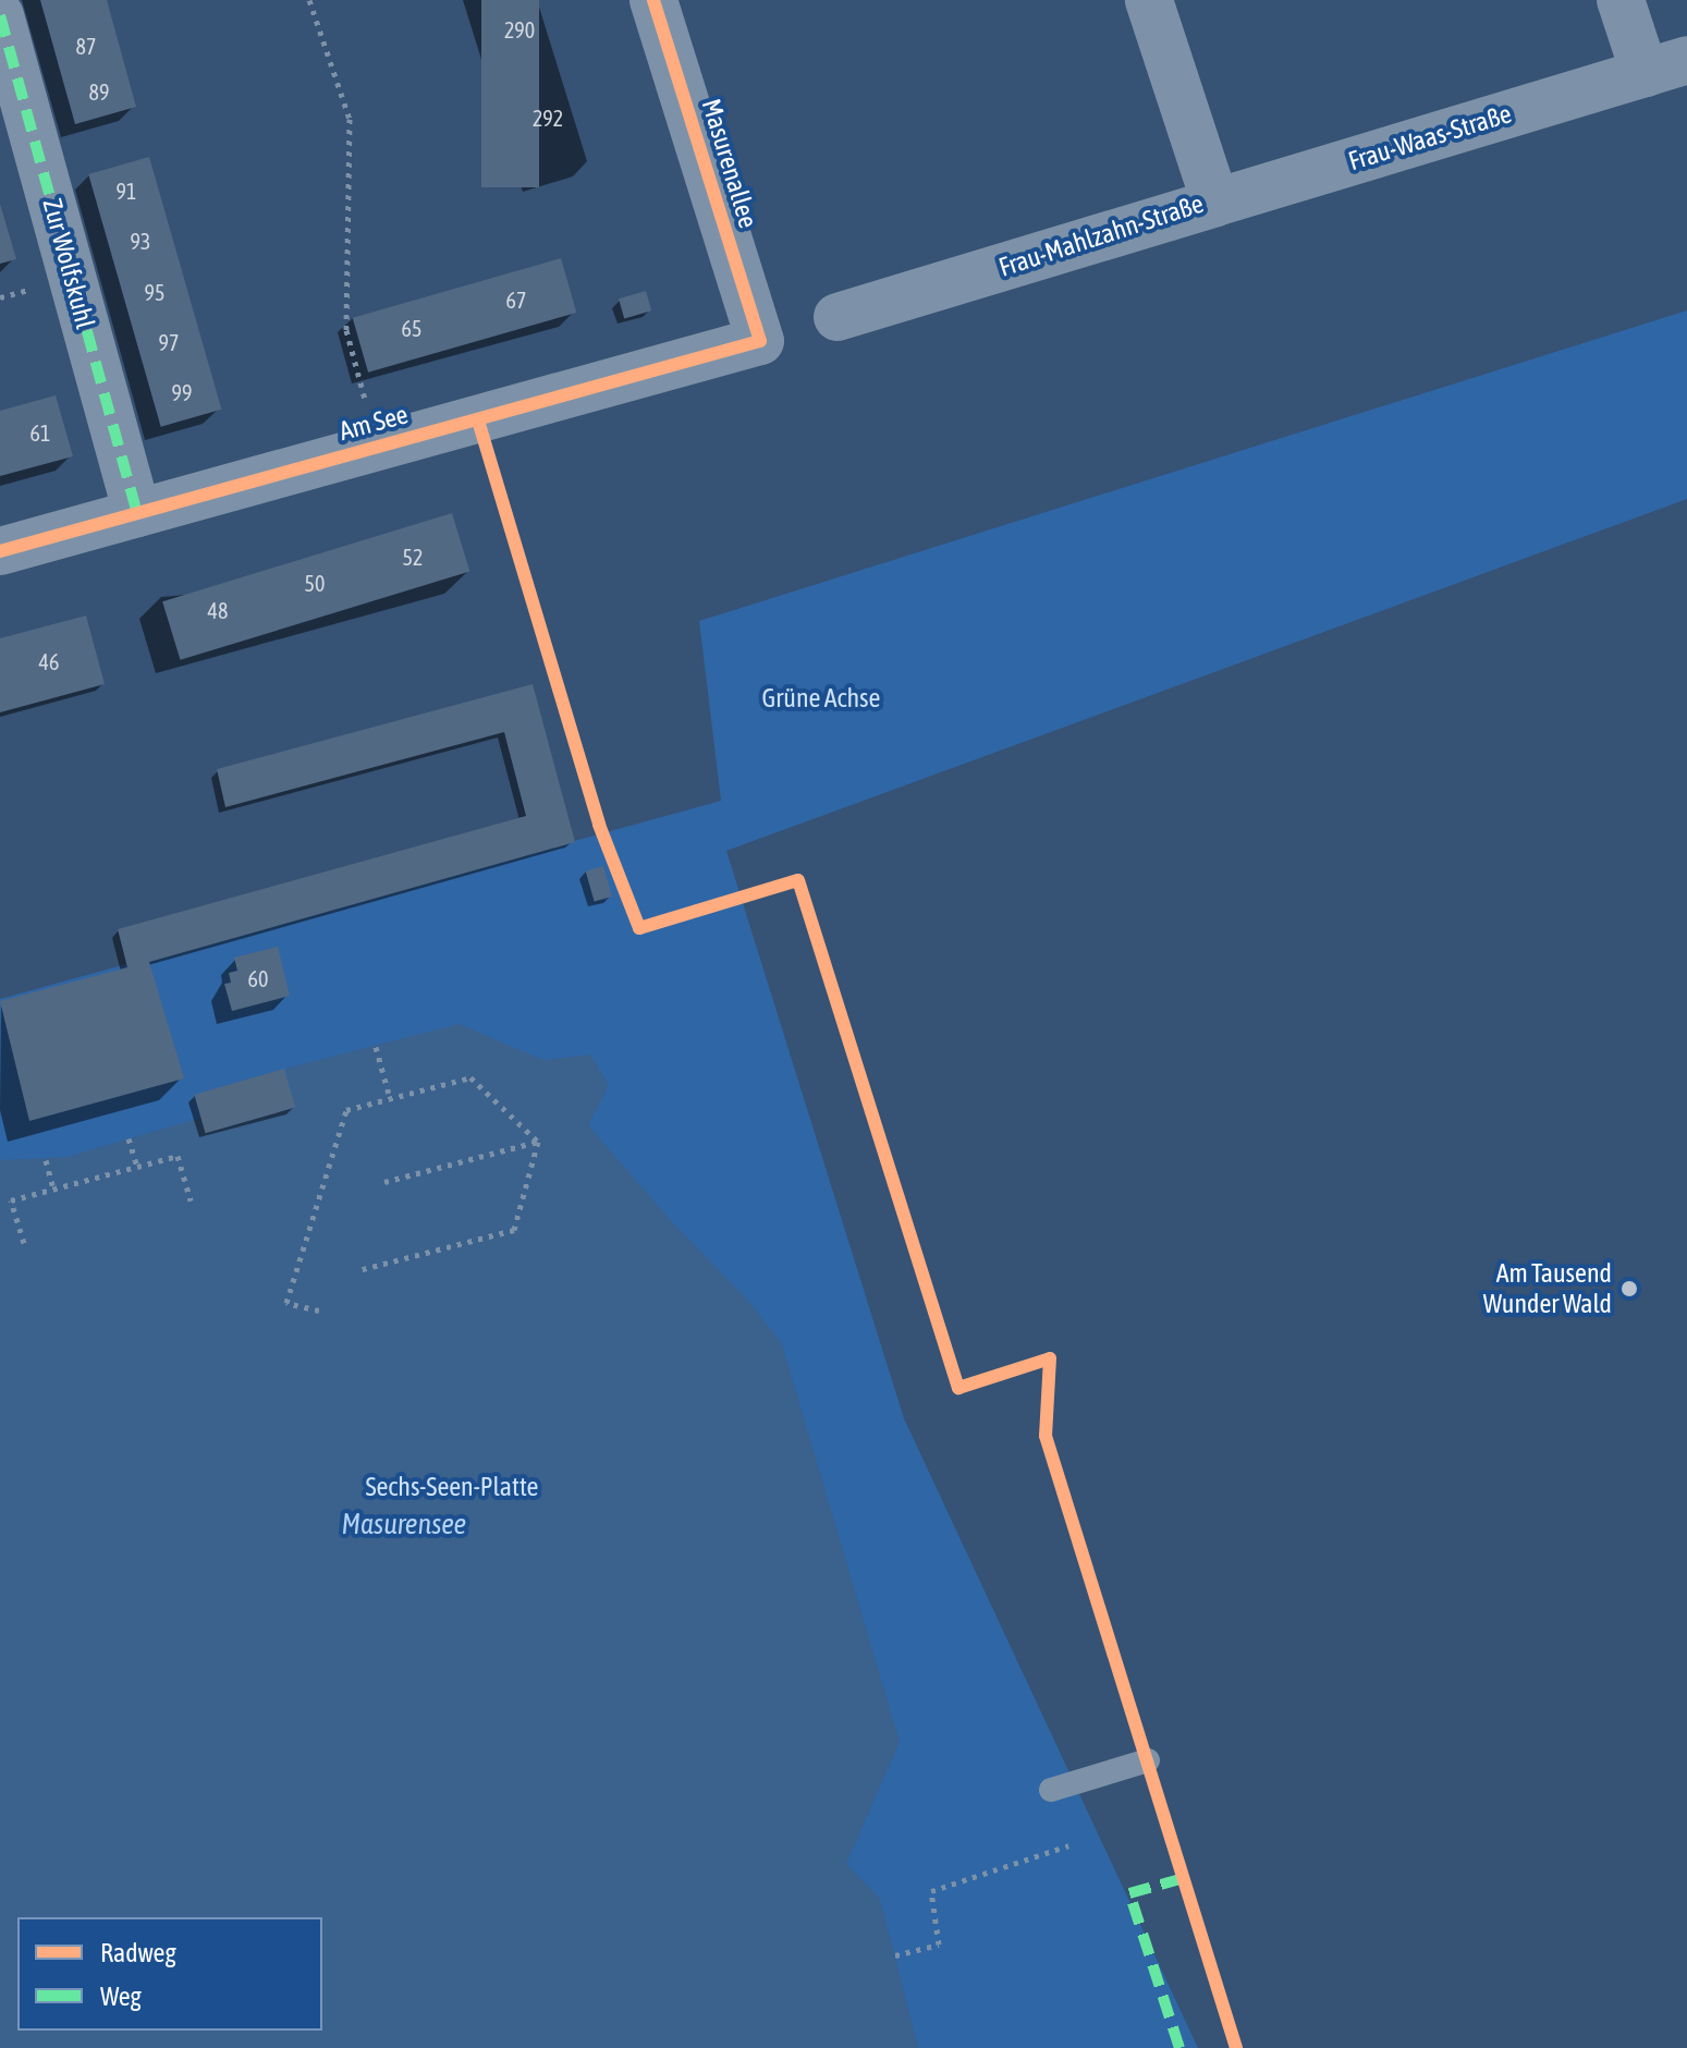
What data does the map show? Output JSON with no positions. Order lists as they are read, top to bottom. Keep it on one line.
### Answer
{"streets":{"street":["Frau-Waas-Straße","Masurenallee","Frau-Mahlzahn-Straße","Zur Wolfskuhl","Am See"]},"crossings":[["Frau-Waas-Straße","Frau-Mahlzahn-Straße"],["Masurenallee","Am See"],["Zur Wolfskuhl","Am See"]],"water":["Masurensee"],"parks":["Grüne Achse","Sechs-Seen-Platte"],"places":["Am Tausend Wunder Wald"],"house_numbers":["290","87","89","292","91","93","95","67","65","97","99","61","52","50","48","46","60"],"legend":["Radweg","Weg"]}
